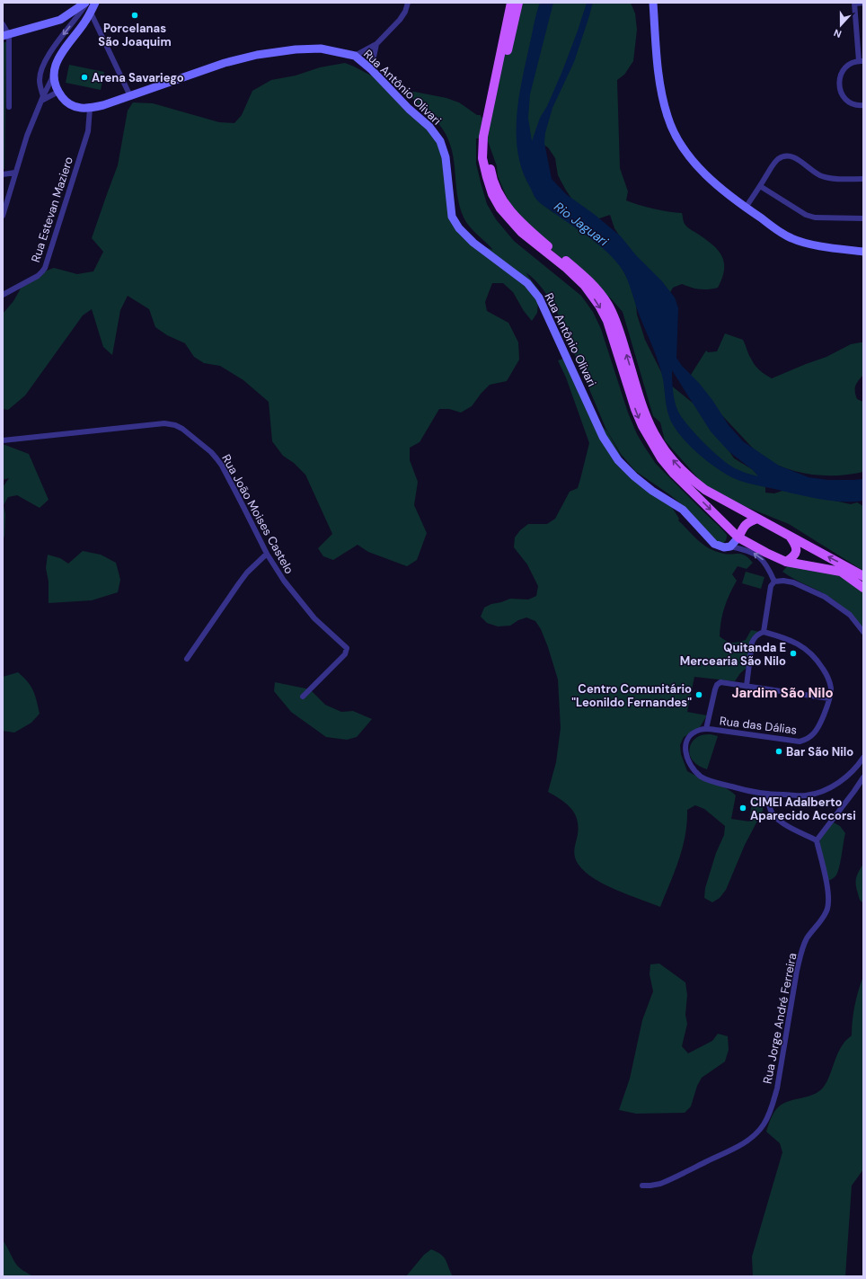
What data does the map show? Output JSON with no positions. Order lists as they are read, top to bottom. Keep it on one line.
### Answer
{"streets":{"street":["Rua Antônio Olivari","Rua Estevan Maziero","Rua João Moises Castelo","Rua das Dálias","Rua Jorge André Ferreira"]},"crossings":[["Rua Antônio Olivari","Rua Estevan Maziero"]],"districts":["Jardim São Nilo"],"water":["Rio Jaguari"],"places":["Porcelanas São Joaquim","Arena Savariego","Quitanda E Mercearia São Nilo","Centro Comunitário \"Leonildo Fernandes\"","Bar São Nilo","CIMEI Adalberto Aparecido Accorsi"],"north":"bottom"}
